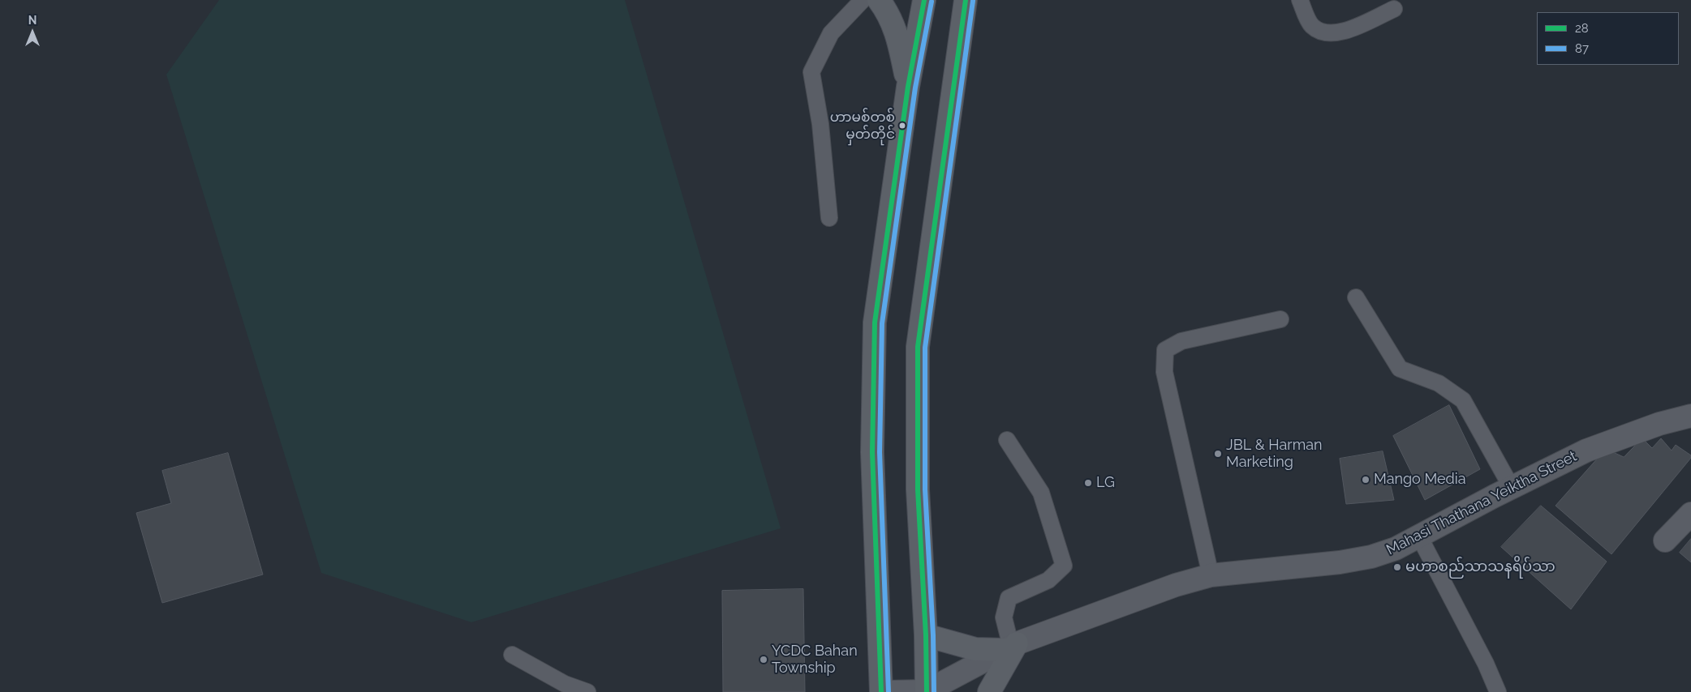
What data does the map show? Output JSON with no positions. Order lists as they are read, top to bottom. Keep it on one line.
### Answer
{"streets":{"street":["Mahasi Thathana Yeiktha Street"]},"places":["ဟာမစ်တစ် မှတ်တိုင်","JBL & Harman Marketing","Mango Media","LG","မဟာစည်သာသနရိပ်သာ","YCDC Bahan Township"],"lines":["transit line 28","transit line 87"],"legend":["28","87"],"north":"top"}
